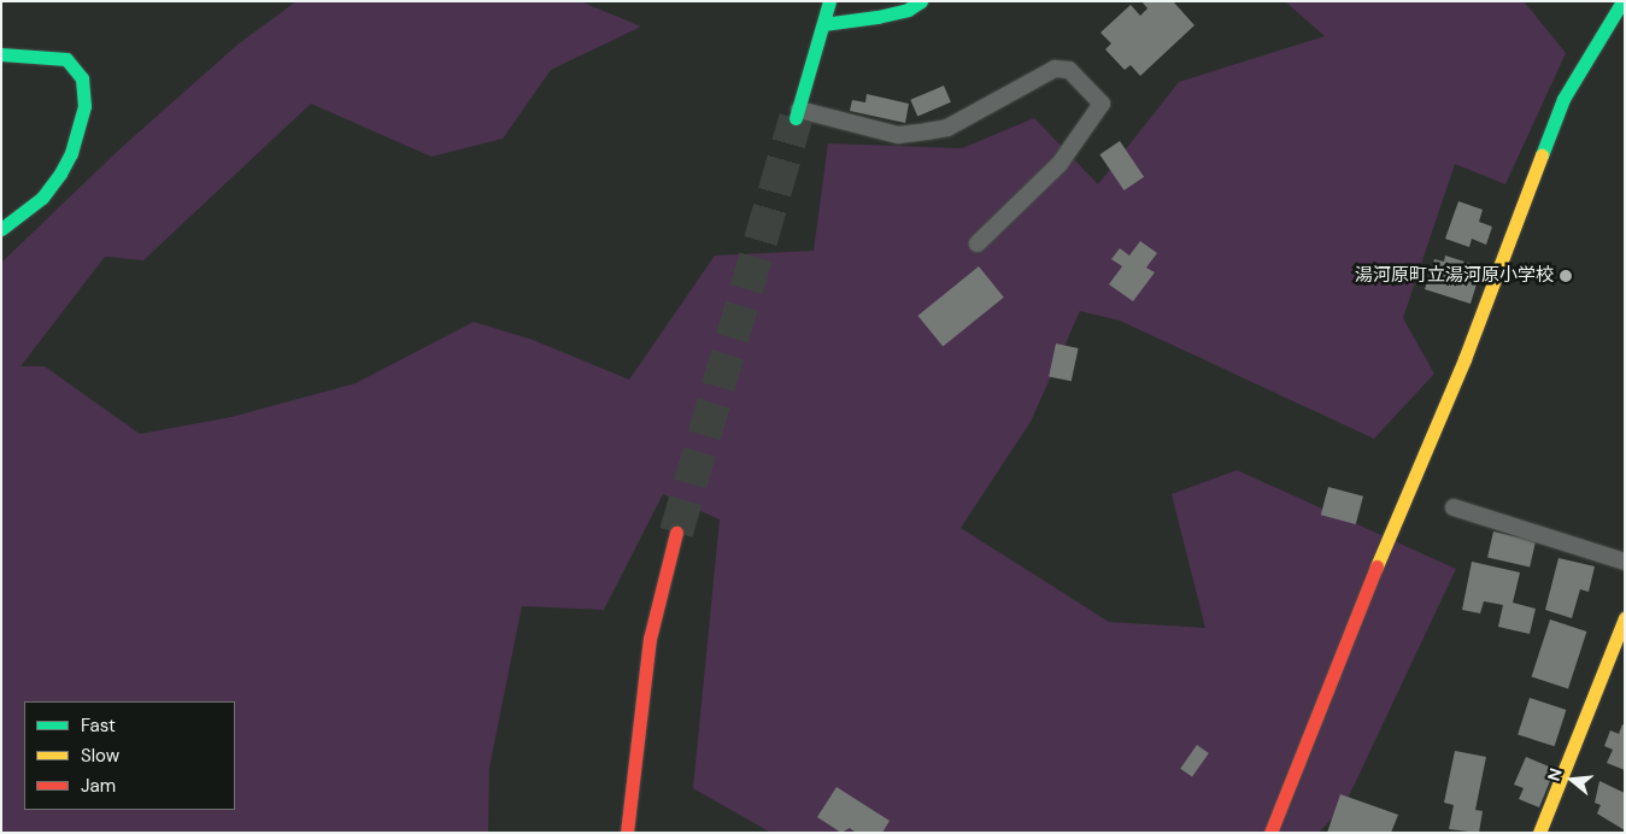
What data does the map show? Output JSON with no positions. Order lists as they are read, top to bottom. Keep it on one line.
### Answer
{"places":["湯河原町立湯河原小学校"],"legend":["Fast","Slow","Jam"],"north":"left"}
